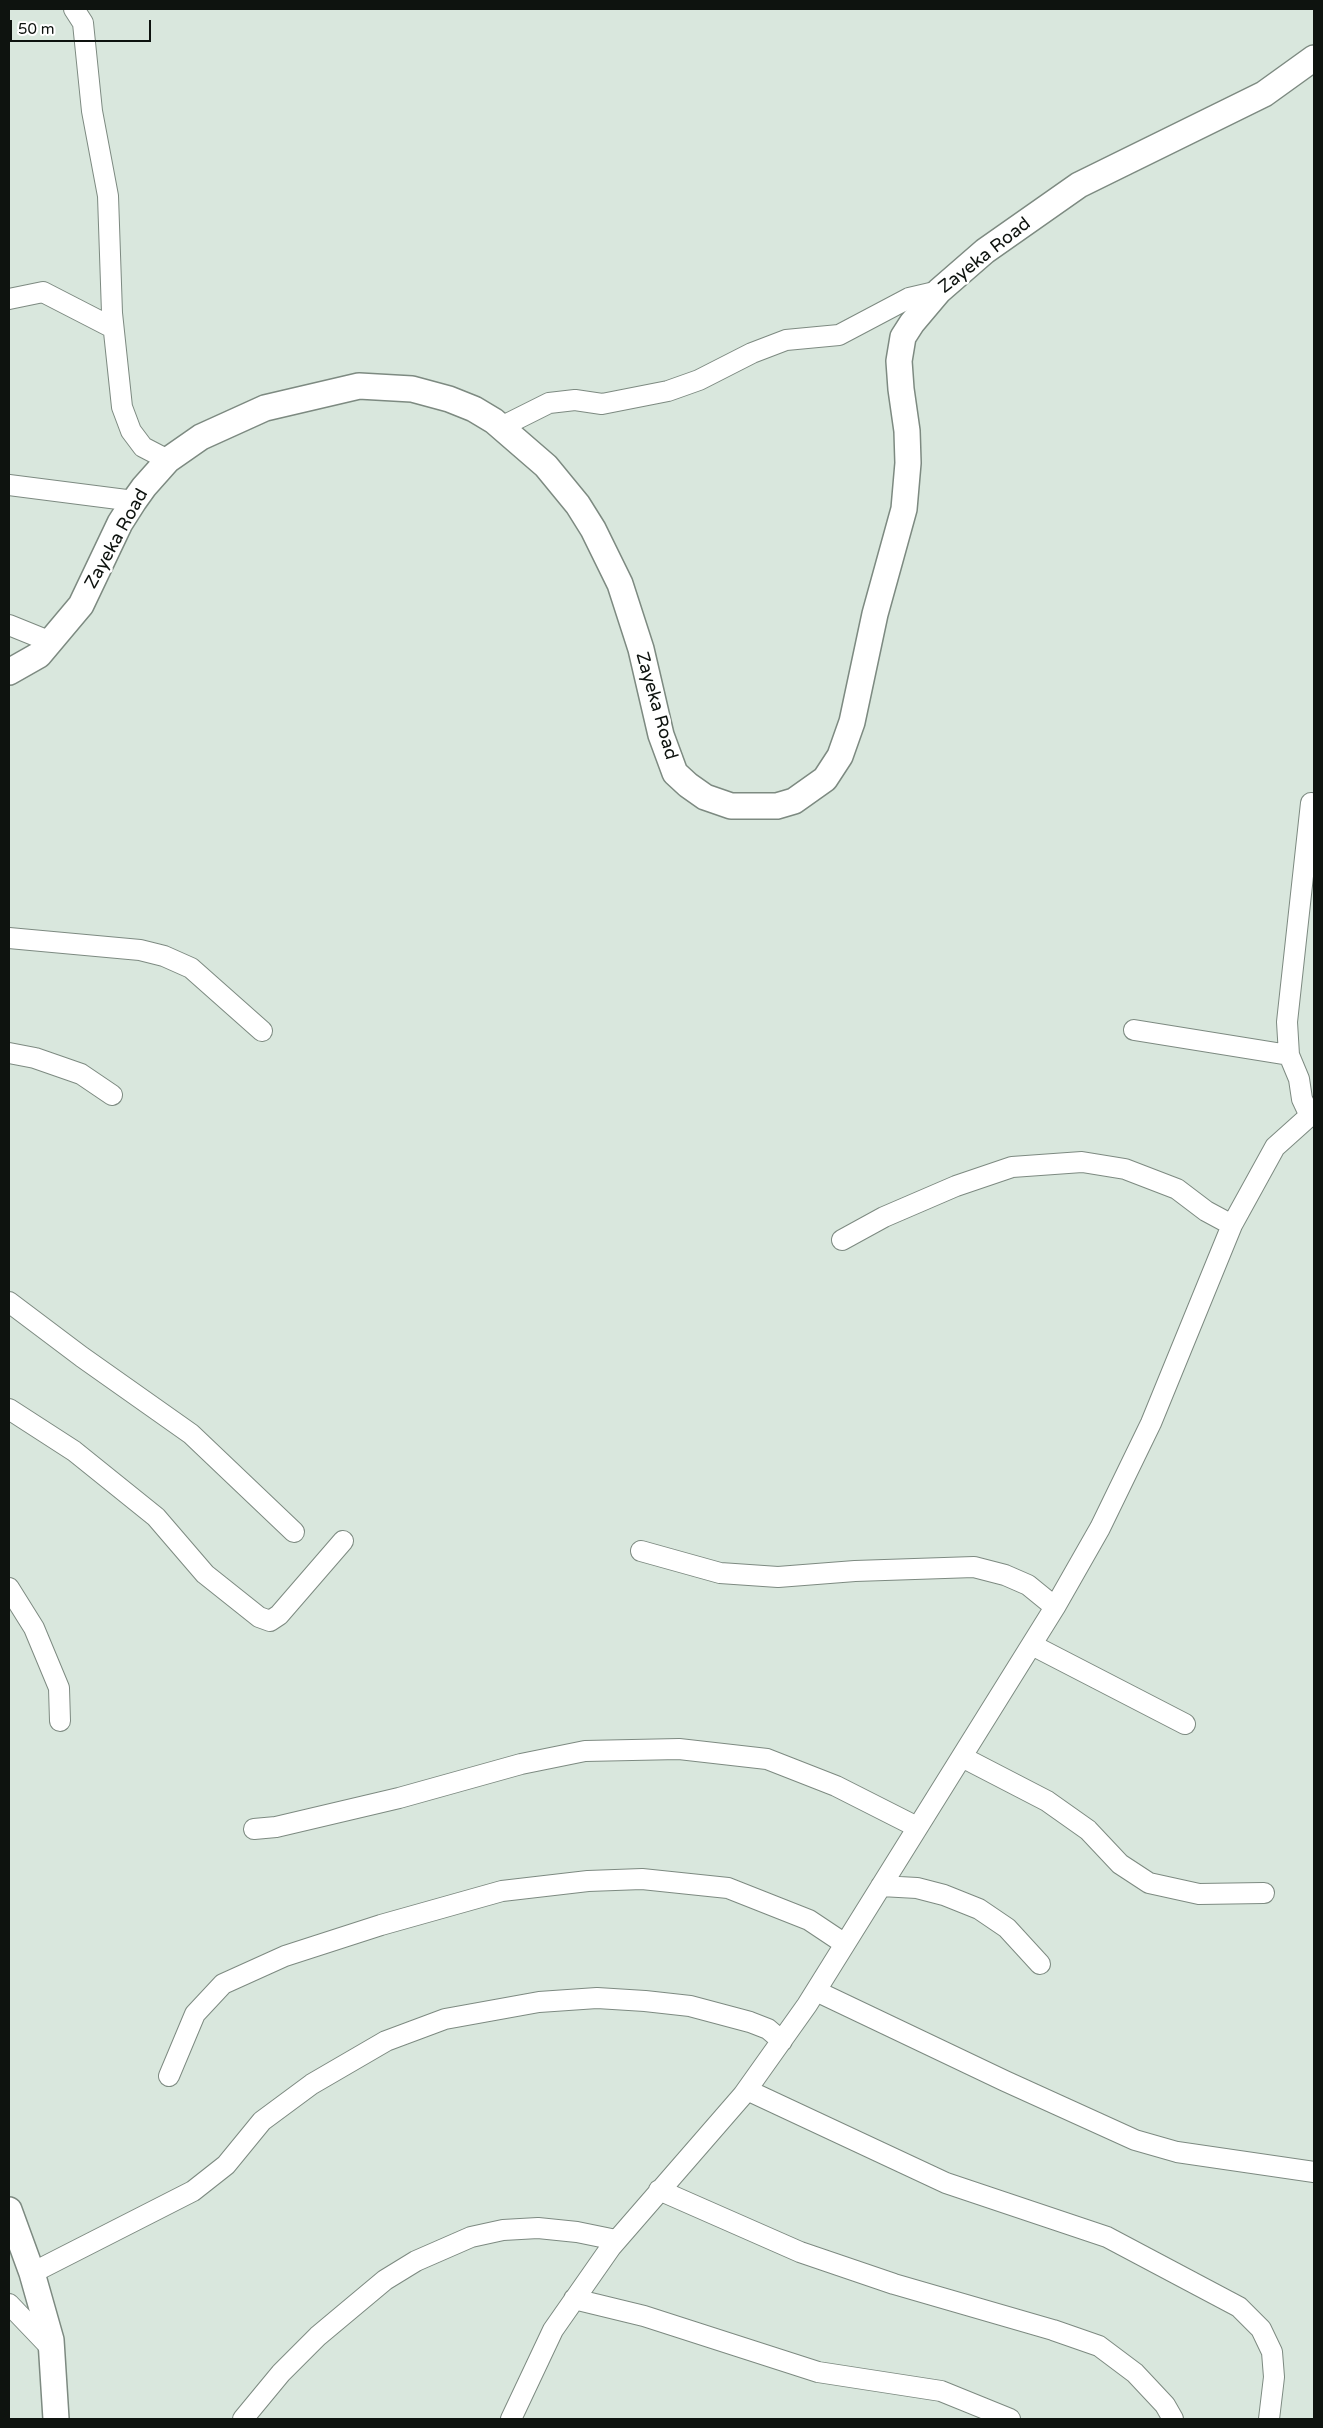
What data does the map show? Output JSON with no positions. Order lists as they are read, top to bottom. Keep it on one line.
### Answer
{"streets":{"street":["Zayeka Road"]},"scale_bar":"50 m"}
